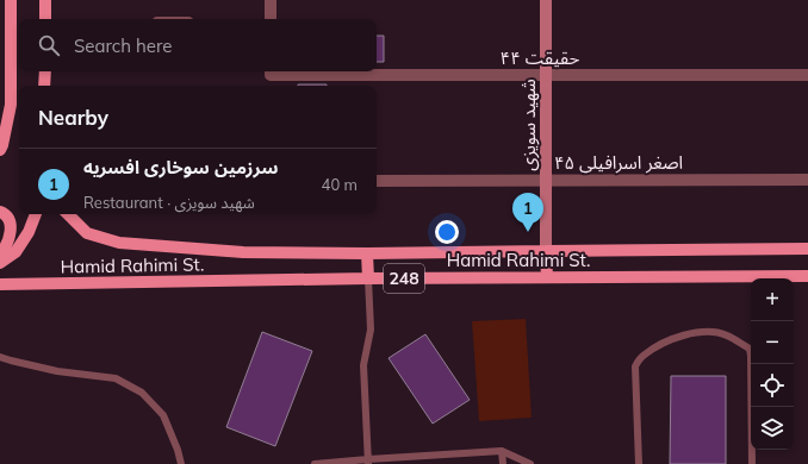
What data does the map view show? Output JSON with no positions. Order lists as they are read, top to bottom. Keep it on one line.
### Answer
{"streets":{"main road":["شهید سویزی","Hamid Rahimi St.","248"],"street":["حقیقت ۴۴","اصغر اسرافیلی ۴۵"]},"crossings":[["حقیقت ۴۴","شهید سویزی"],["شهید سویزی","اصغر اسرافیلی ۴۵"],["شهید سویزی","Hamid Rahimi St."]],"page":{"search":"Search here","heading":"Nearby","list":[{"mark":"1","name":"سرزمین سوخاری افسریه","note":"Restaurant · شهید سویزی","value":"40 m"}],"pins":"1","map_buttons":["+","−"]}}
